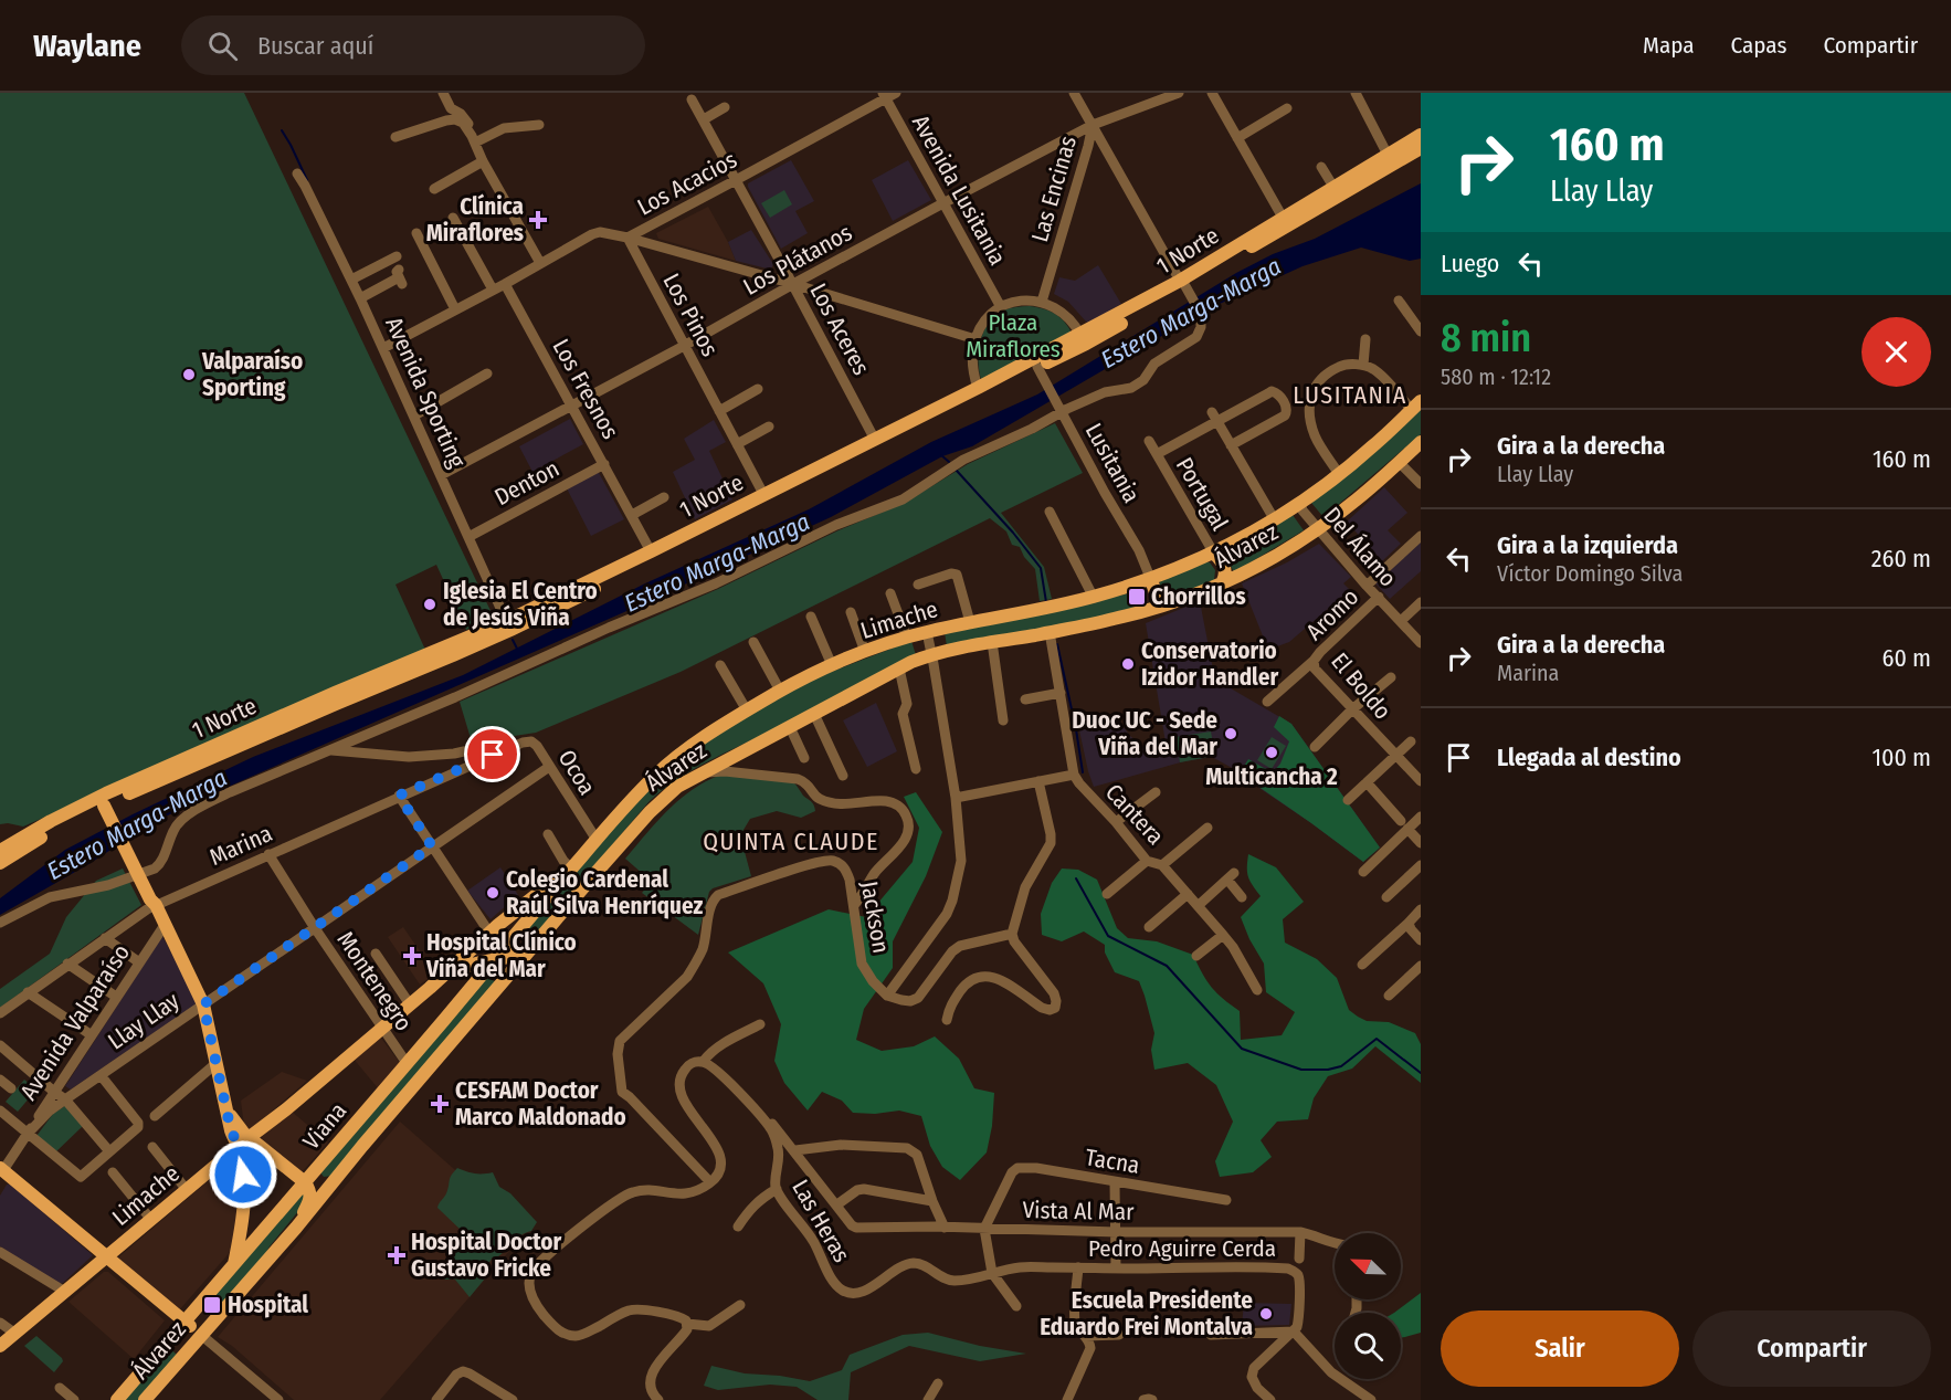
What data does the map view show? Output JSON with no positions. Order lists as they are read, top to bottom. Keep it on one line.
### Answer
{"streets":{"main road":["1 Norte","Álvarez","Limache","Viana"],"street":["Los Acacios","Las Encinas","Avenida Lusitania","Los Plátanos","Los Pinos","Los Aceres","Los Fresnos","Avenida Sporting","Lusitania","Denton","Portugal","Del Álamo","Aromo","El Boldo","Ocoa","Cantera","Marina","Jackson","Montenegro","Llay Llay","Avenida Valparaíso","Tacna","Vista Al Mar","Las Heras","Pedro Aguirre Cerda"]},"crossings":[["Los Acacios","Avenida Lusitania"],["Los Acacios","Los Pinos"],["Los Acacios","Los Aceres"],["Los Acacios","Los Fresnos"],["Los Acacios","Avenida Sporting"],["Las Encinas","Los Plátanos"],["Avenida Lusitania","Los Plátanos"],["1 Norte","Los Pinos"],["1 Norte","Los Aceres"],["1 Norte","Los Fresnos"],["1 Norte","Avenida Sporting"],["1 Norte","Lusitania"],["Los Plátanos","Los Pinos"],["Los Plátanos","Los Aceres"],["Los Plátanos","Los Fresnos"],["Los Plátanos","Avenida Sporting"],["Los Fresnos","Denton"],["Avenida Sporting","Denton"],["Lusitania","Limache"],["Portugal","Limache"],["Álvarez","Del Álamo"],["Álvarez","Cantera"],["Álvarez","Jackson"],["Del Álamo","Aromo"],["Del Álamo","Limache"],["Aromo","El Boldo"],["Limache","Ocoa"],["Limache","Jackson"],["Limache","Montenegro"],["Limache","Viana"],["Ocoa","Marina"],["Ocoa","Llay Llay"],["Marina","Montenegro"],["Montenegro","Llay Llay"],["Montenegro","Viana"],["Llay Llay","Avenida Valparaíso"],["Tacna","Vista Al Mar"],["Las Heras","Pedro Aguirre Cerda"]],"districts":["LUSITANIA","QUINTA CLAUDE"],"water":["Estero Marga-Marga"],"parks":["Plaza Miraflores"],"places":{"health":["Clínica Miraflores","Hospital Clínico Viña del Mar","CESFAM Doctor Marco Maldonado","Hospital Doctor Gustavo Fricke"],"other":["Valparaíso Sporting","Iglesia El Centro de Jesús Viña","Conservatorio Izidor Handler","Duoc UC - Sede Viña del Mar","Multicancha 2","Colegio Cardenal Raúl Silva Henríquez","Escuela Presidente Eduardo Frei Montalva"],"transit":["Chorrillos","Hospital"]},"north":"top left","page":{"header":"Waylane","search":"Buscar aquí","nav":["Mapa","Capas","Compartir"],"turn":["160 m","Llay Llay"],"then":"Luego","heading":["8 min","580 m · 12:12"],"list":[{"name":"Gira a la derecha","note":"Llay Llay","value":"160 m"},{"name":"Gira a la izquierda","note":"Víctor Domingo Silva","value":"260 m"},{"name":"Gira a la derecha","note":"Marina","value":"60 m"},{"name":"Llegada al destino","value":"100 m"}],"buttons":["Salir","Compartir"]}}
